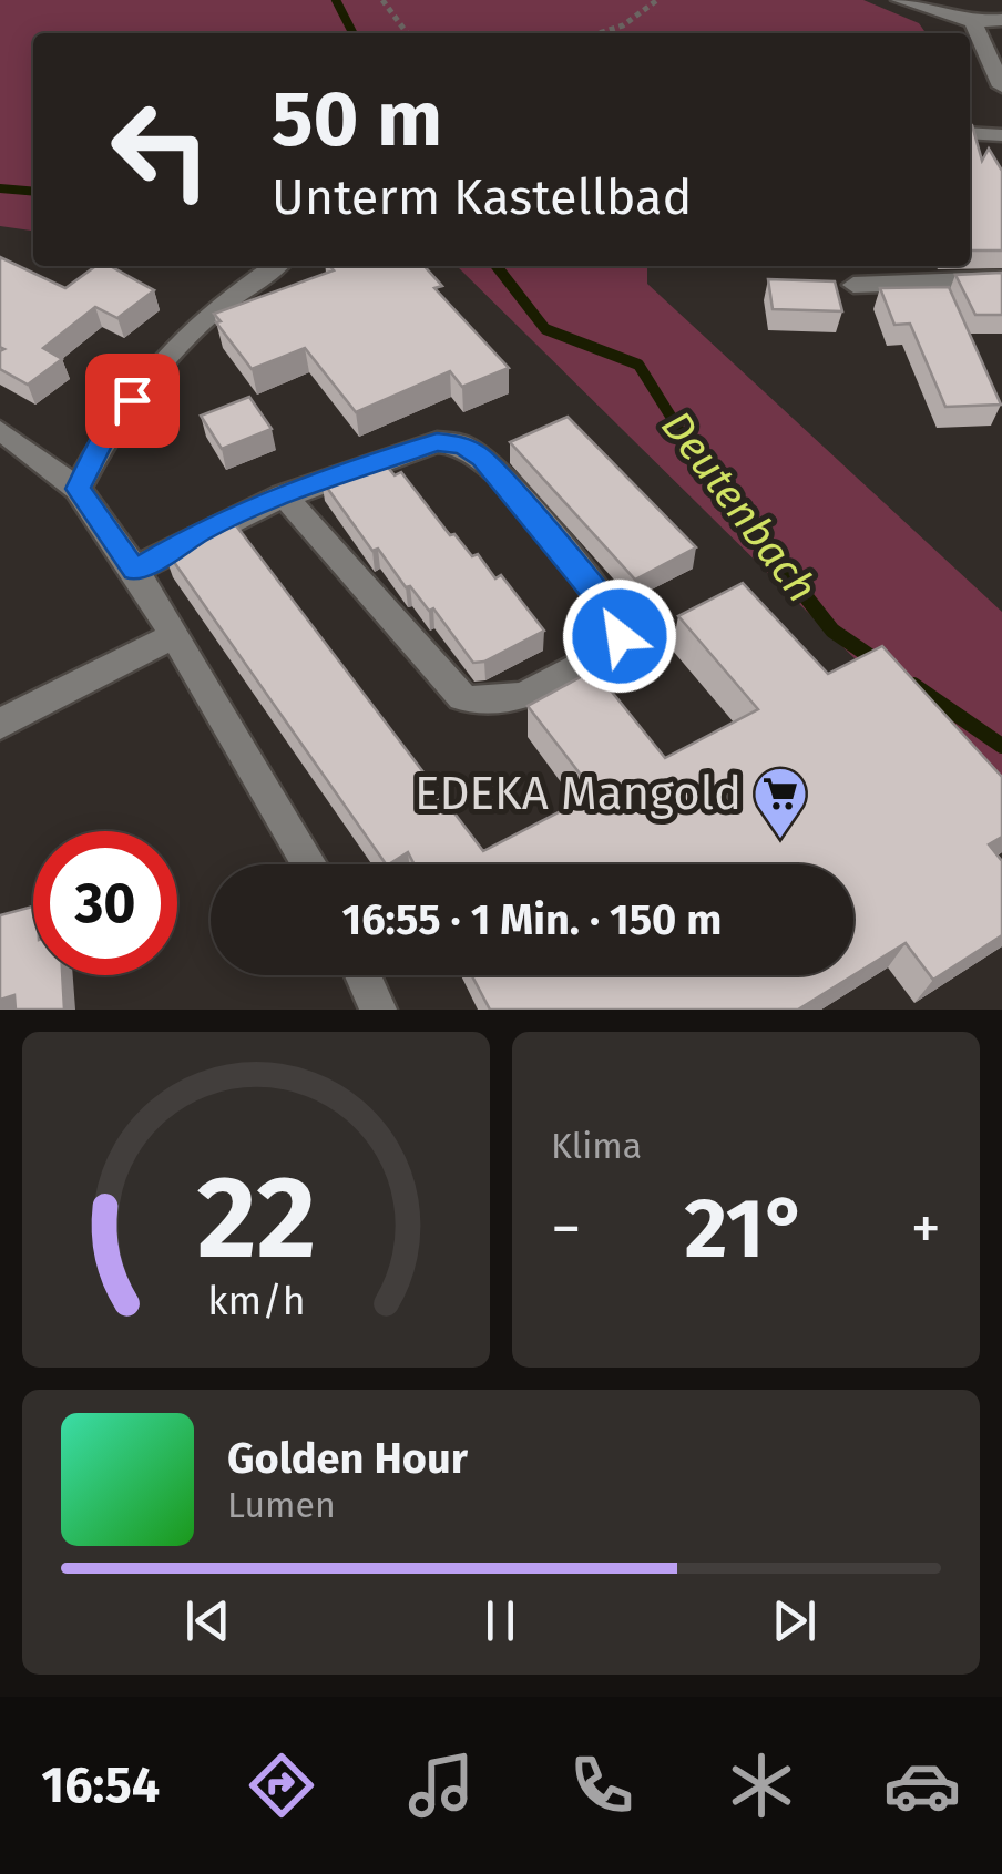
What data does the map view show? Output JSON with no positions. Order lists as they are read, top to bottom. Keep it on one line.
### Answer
{"water":["Deutenbach"],"places":{"supermarket":["EDEKA Mangold"]},"page":{"turn":["50 m","Unterm Kastellbad"],"limit":"30","trip":"16:55 · 1 Min. · 150 m","tile":"Klima","heat":["−","21°","+"],"song":["Golden Hour","Lumen"],"tabs":"16:54","gauge":["22","km/h"]}}
